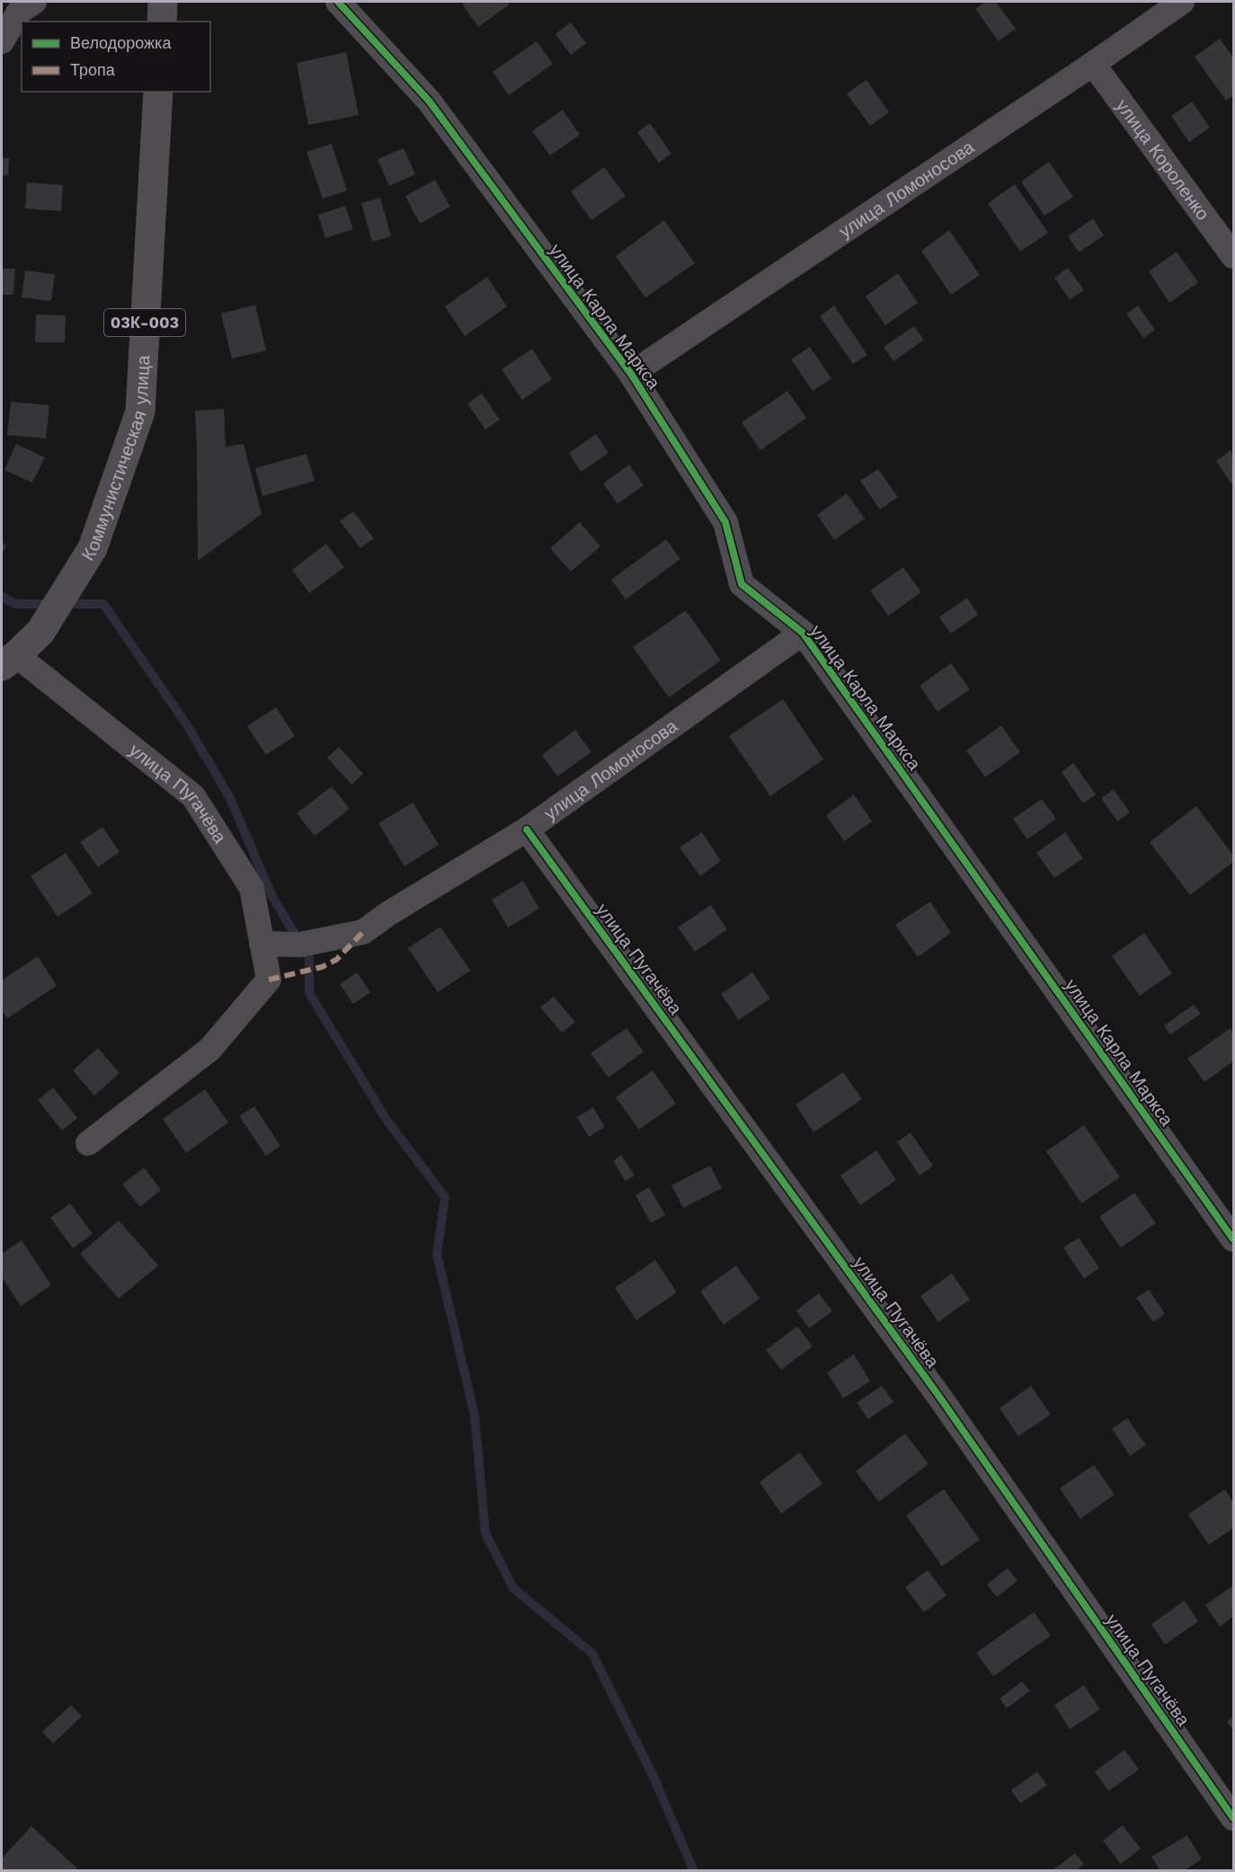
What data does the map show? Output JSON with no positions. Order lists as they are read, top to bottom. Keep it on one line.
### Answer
{"streets":{"main road":["03К-003","Коммунистическая улица"],"street":["улица Короленко","улица Ломоносова","улица Карла Маркса","улица Пугачёва"]},"crossings":[["улица Короленко","улица Ломоносова"],["улица Ломоносова","улица Карла Маркса"],["улица Ломоносова","улица Пугачёва"],["Коммунистическая улица","улица Пугачёва"]],"legend":["Велодорожка","Тропа"]}
